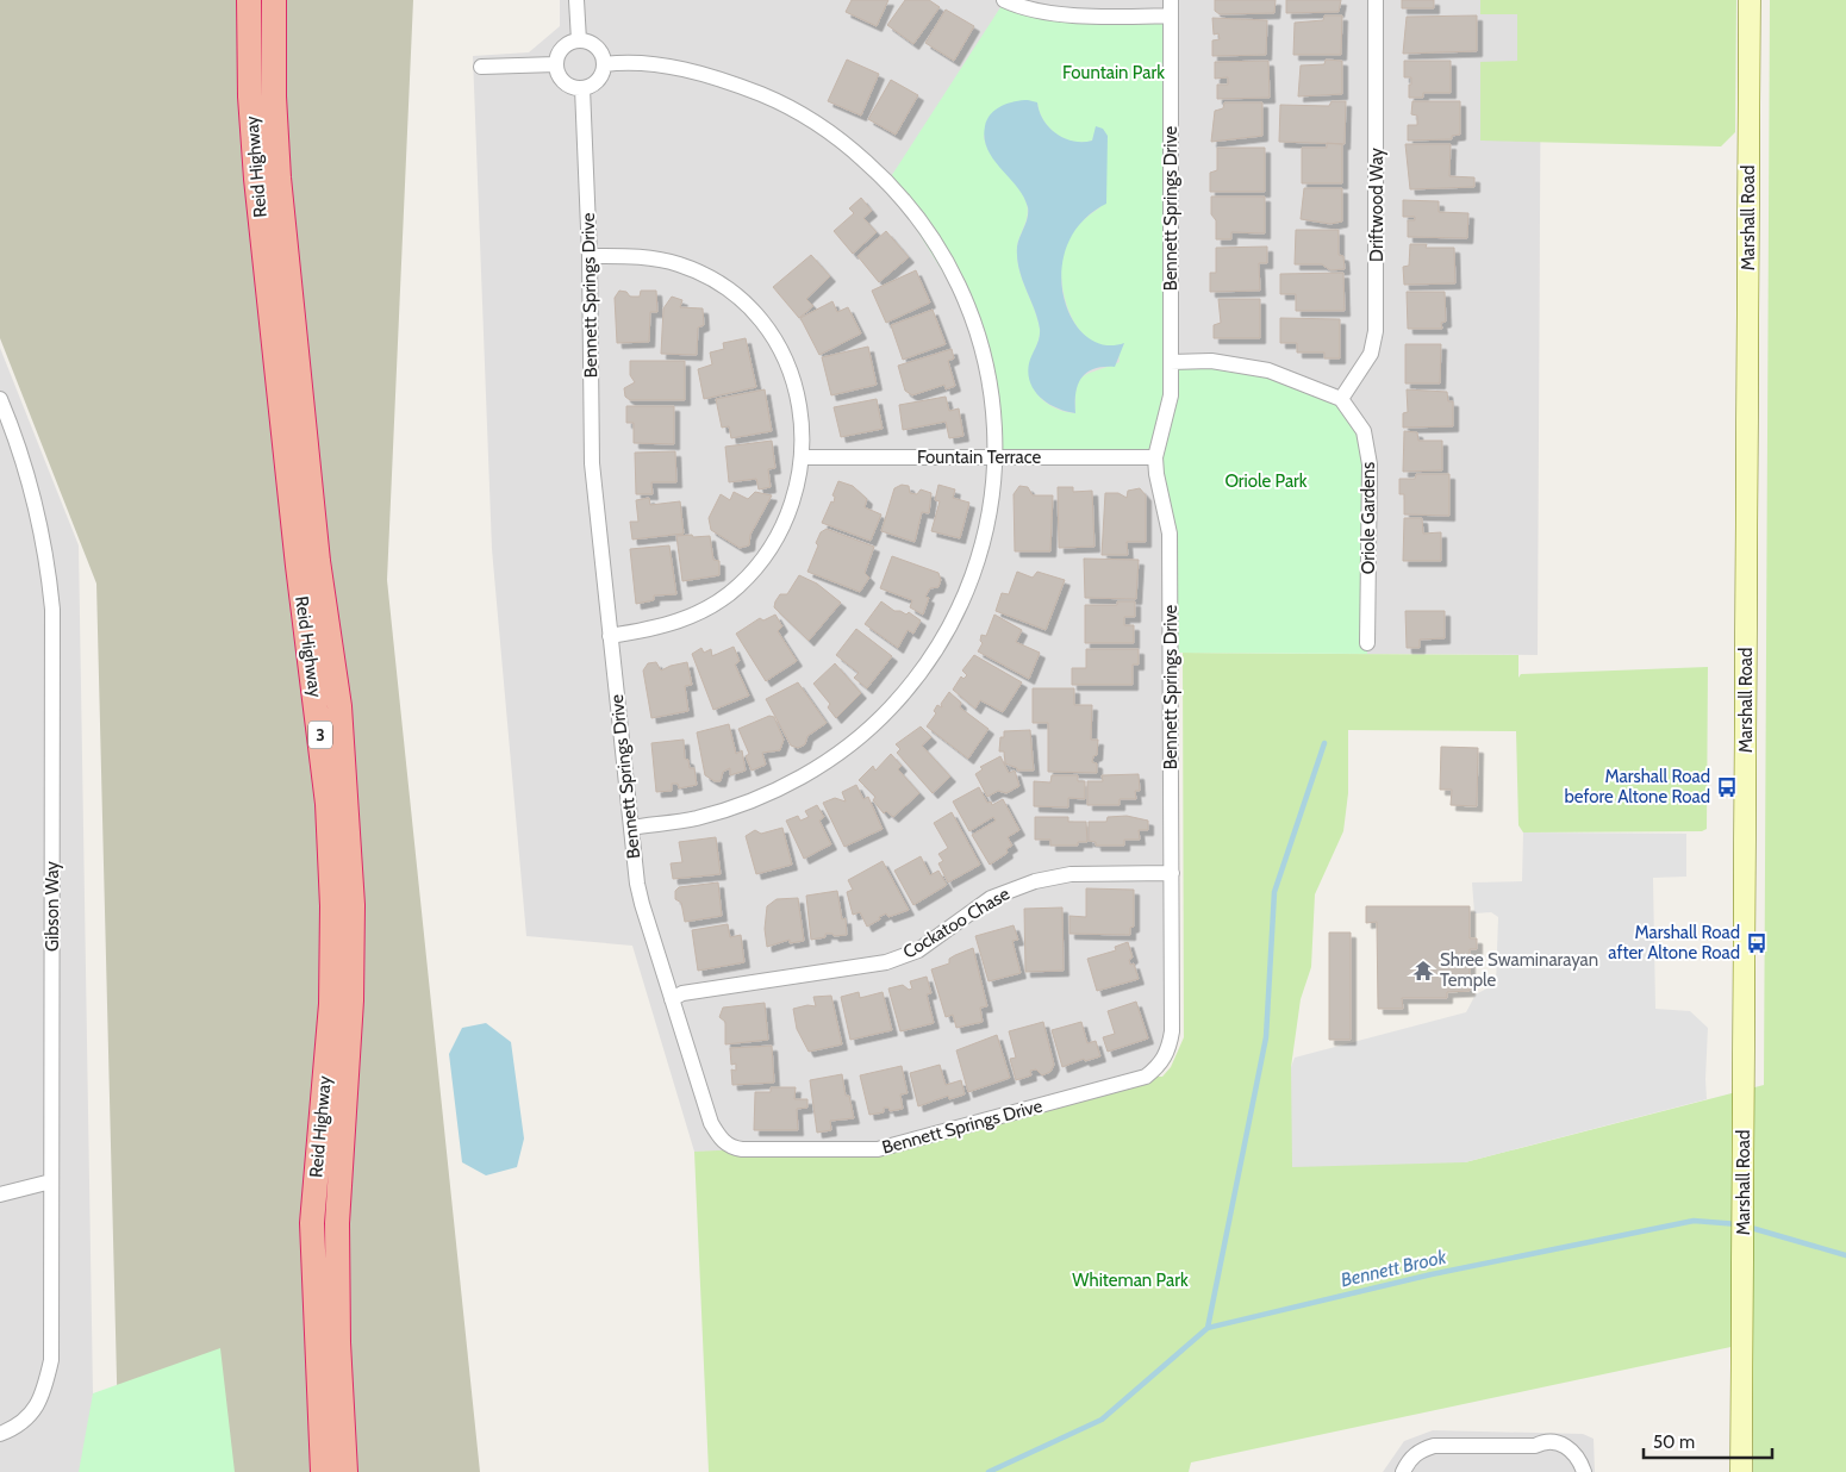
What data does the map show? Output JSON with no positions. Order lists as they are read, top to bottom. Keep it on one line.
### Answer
{"streets":{"highway":["Reid Highway","3"],"main road":["Marshall Road"],"street":["Driftwood Way","Bennett Springs Drive","Fountain Terrace","Oriole Gardens","Gibson Way","Cockatoo Chase"]},"crossings":[["Driftwood Way","Oriole Gardens"],["Bennett Springs Drive","Fountain Terrace"],["Bennett Springs Drive","Cockatoo Chase"]],"water":["Bennett Brook"],"parks":["Fountain Park","Oriole Park","Whiteman Park"],"places":{"bus stop":["Marshall Road before Altone Road","Marshall Road after Altone Road"],"temple":["Shree Swaminarayan Temple"]},"scale_bar":"50 m"}
